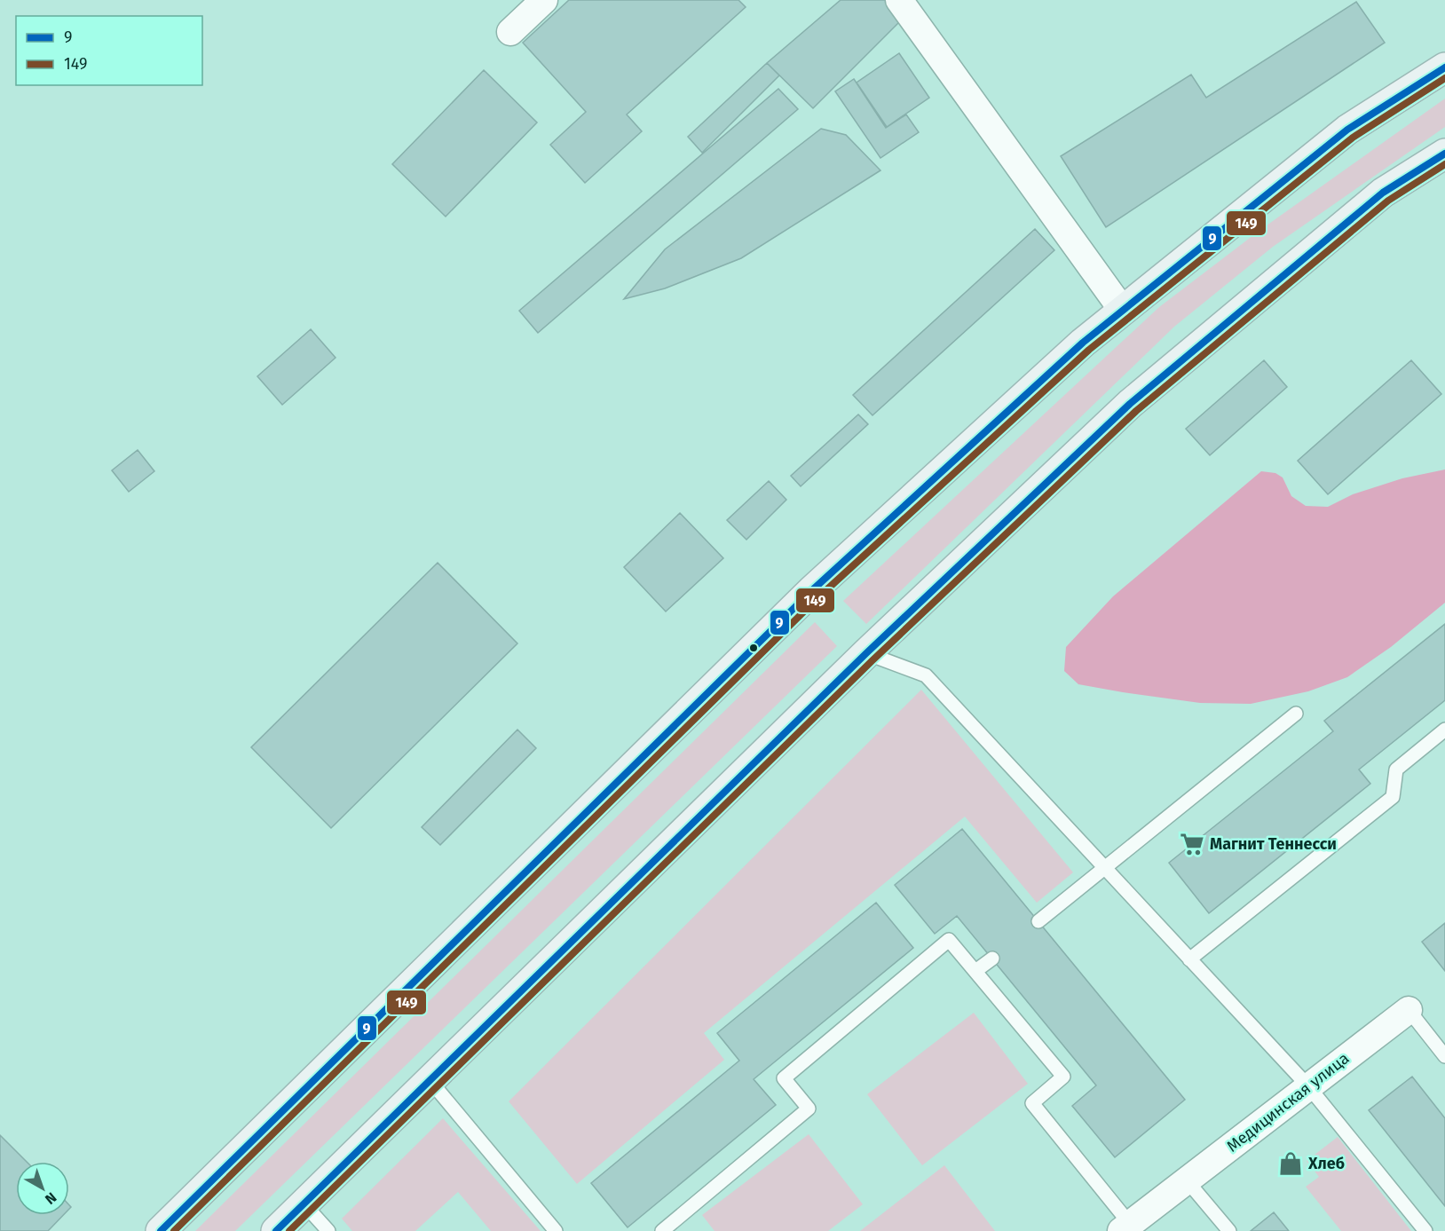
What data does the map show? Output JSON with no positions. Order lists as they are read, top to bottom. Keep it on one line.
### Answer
{"streets":{"street":["Медицинская улица"]},"places":{"supermarket":["Магнит Теннесси"],"shop":["Хлеб"]},"lines":["transit line 9","transit line 149"],"legend":["9","149"],"north":"bottom right"}
